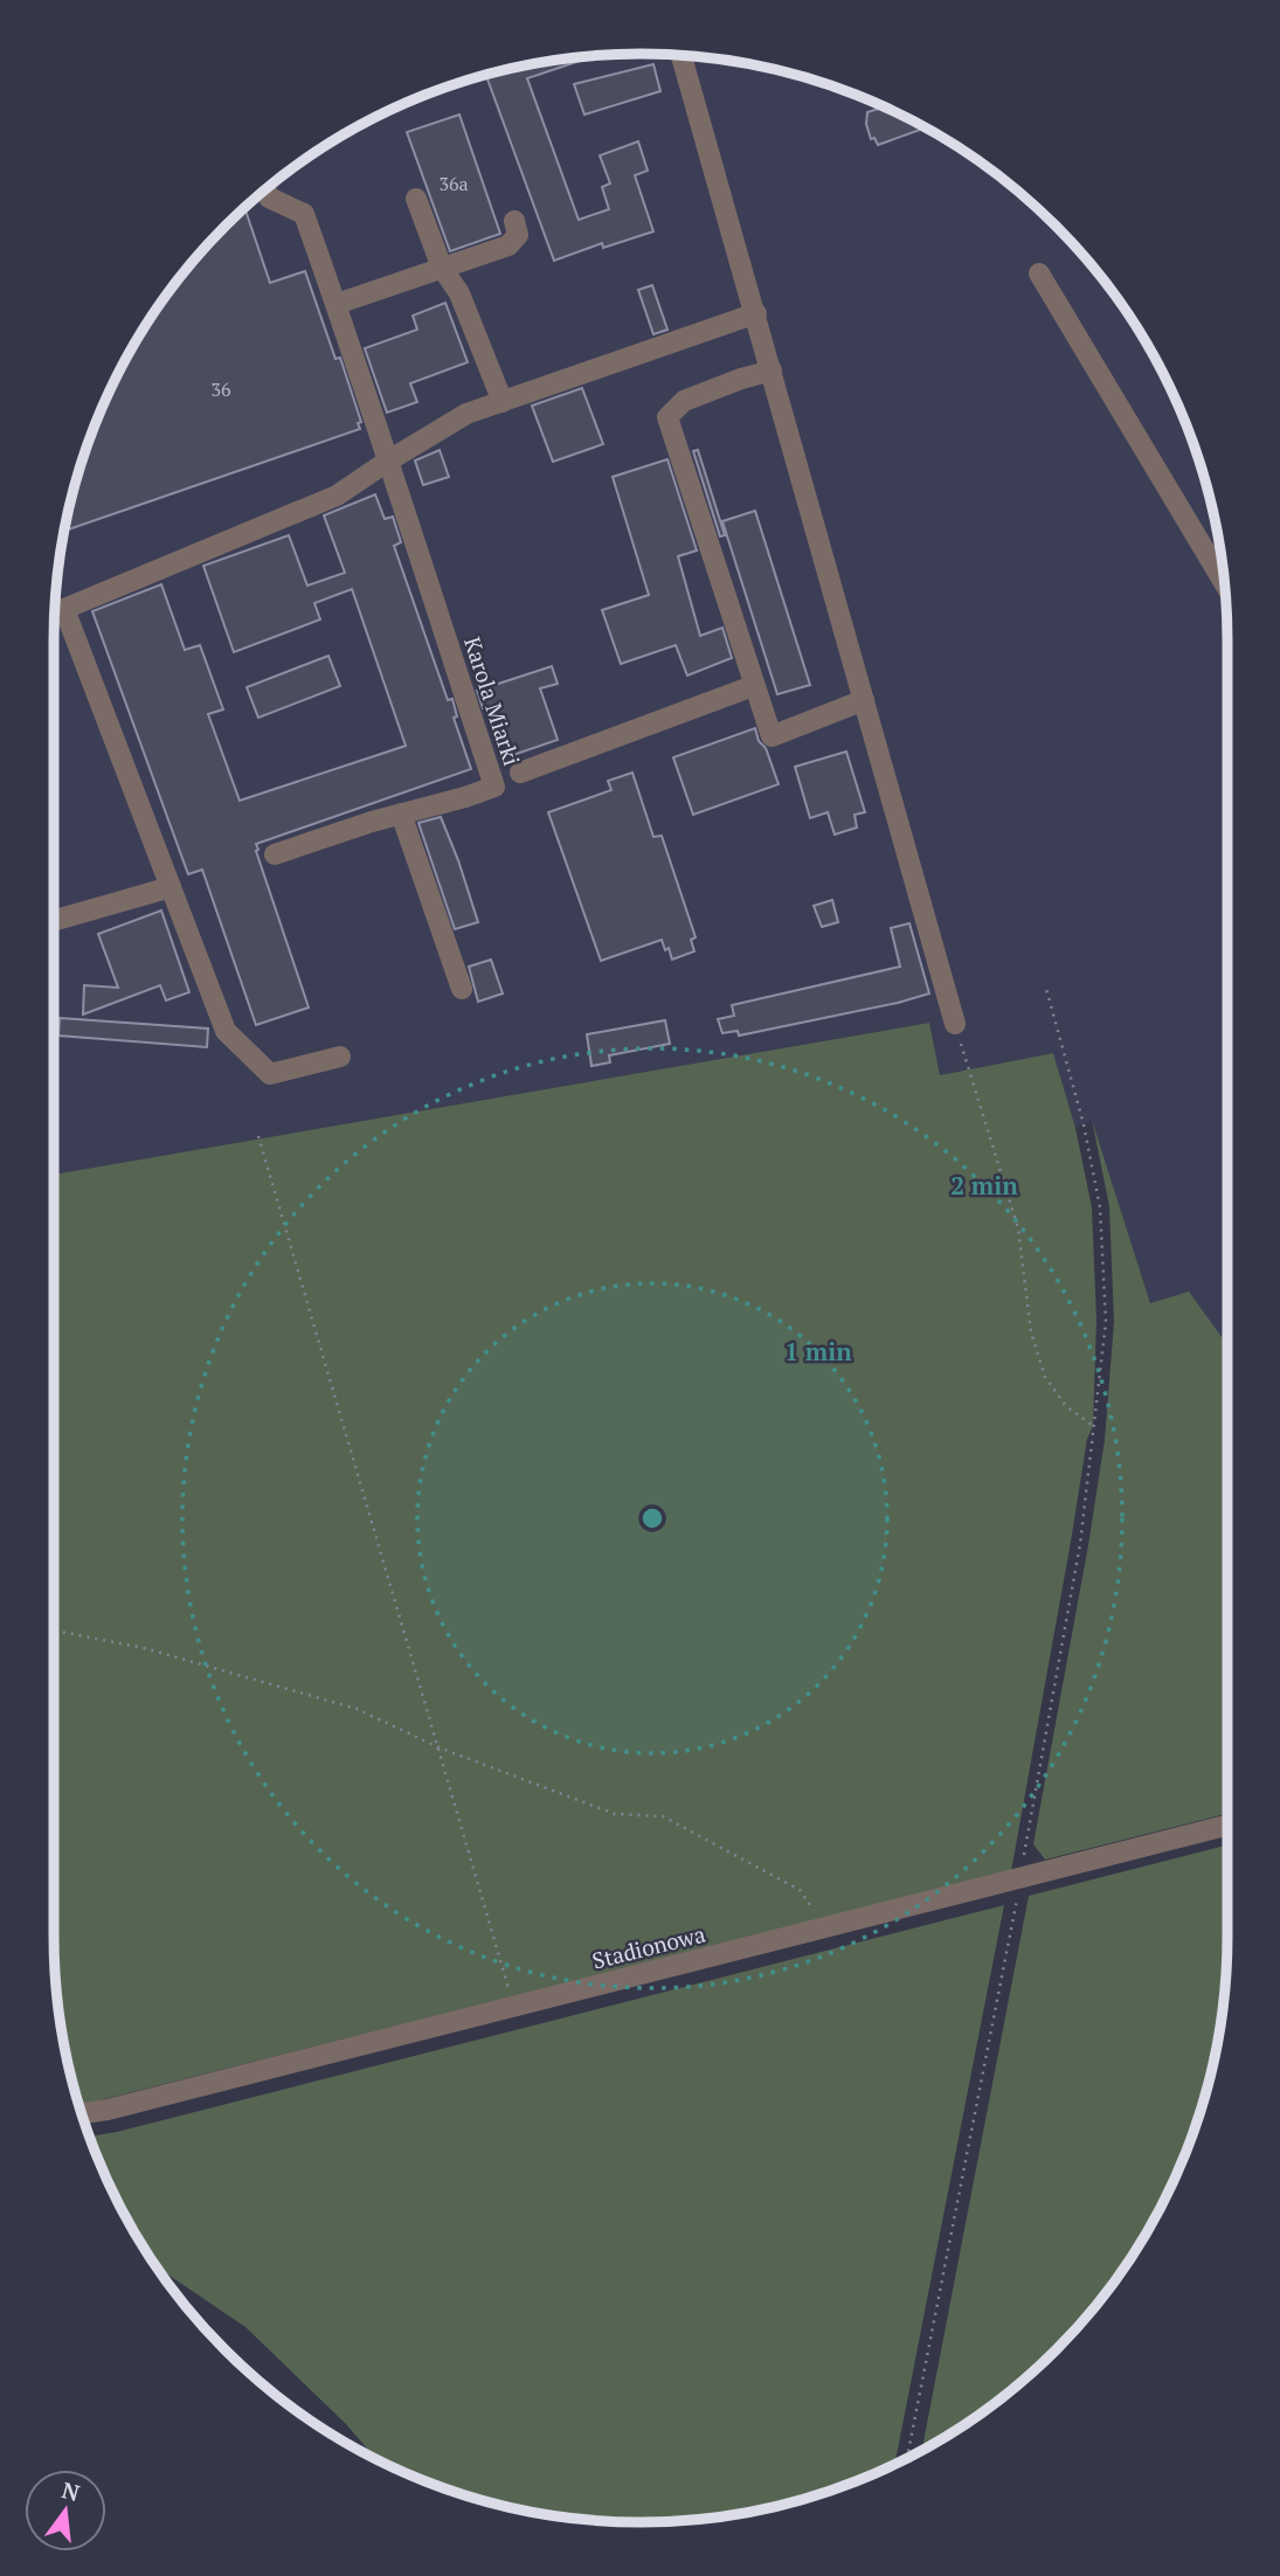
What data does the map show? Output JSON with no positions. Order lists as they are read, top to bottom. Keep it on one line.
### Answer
{"streets":{"street":["Karola Miarki","Stadionowa"]},"house_numbers":["36a","36"],"north":"top","rings":["2 min","1 min"]}
